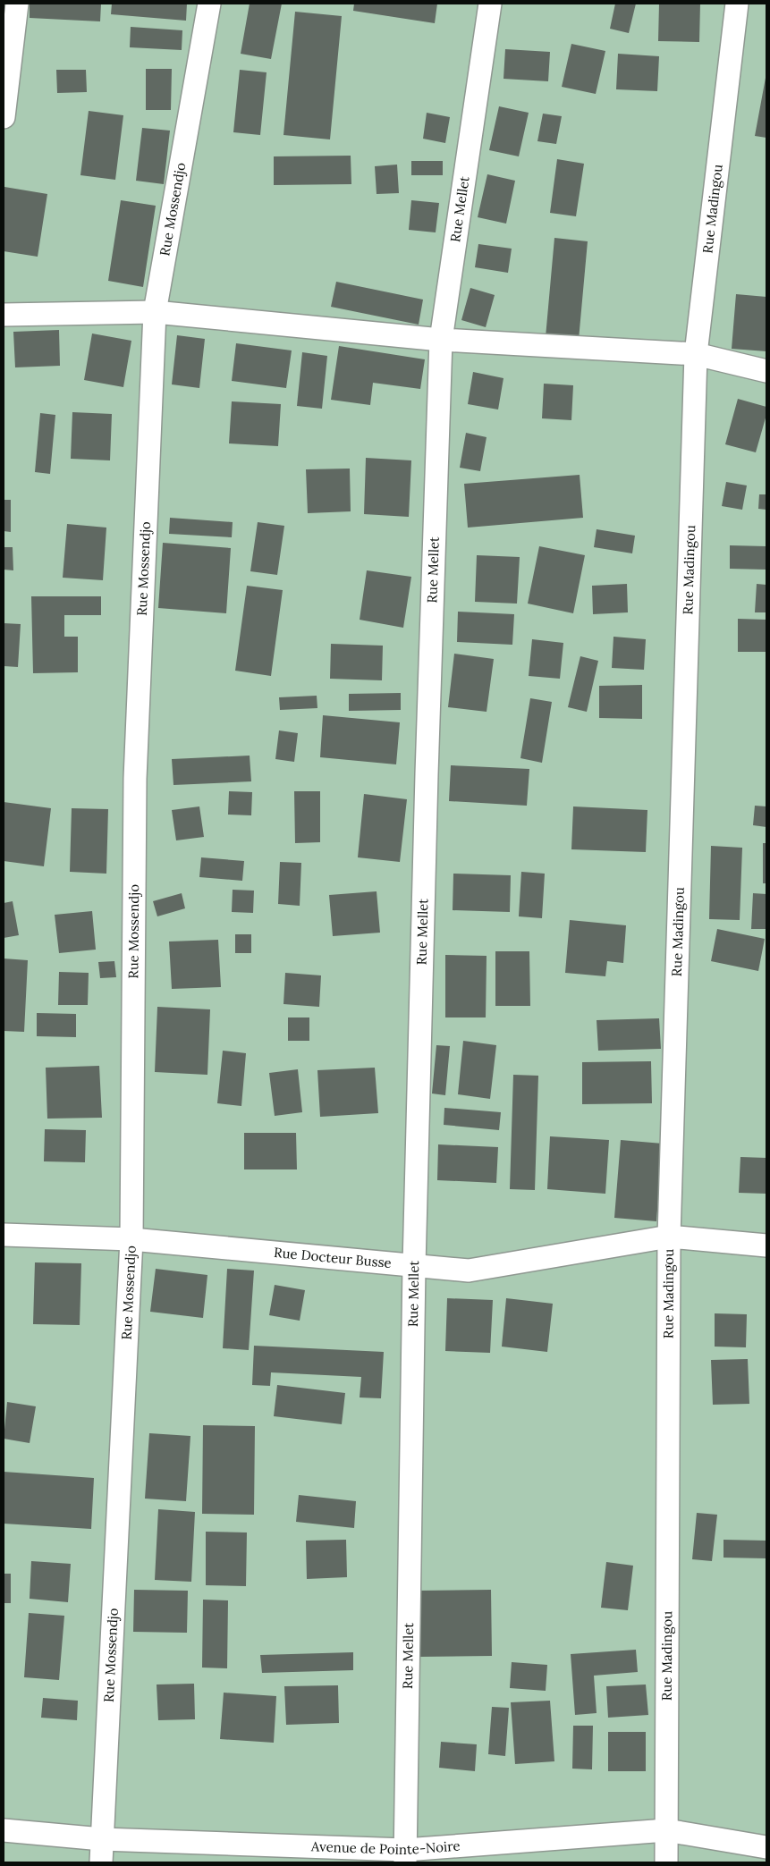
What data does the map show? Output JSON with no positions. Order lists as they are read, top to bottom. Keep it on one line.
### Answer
{"streets":{"street":["Rue Mossendjo","Rue Mellet","Rue Madingou","Rue Docteur Busse","Avenue de Pointe-Noire"]},"crossings":[["Rue Mossendjo","Rue Docteur Busse"],["Rue Mossendjo","Avenue de Pointe-Noire"],["Rue Mellet","Rue Docteur Busse"],["Rue Mellet","Avenue de Pointe-Noire"],["Rue Madingou","Rue Docteur Busse"],["Rue Madingou","Avenue de Pointe-Noire"]]}
